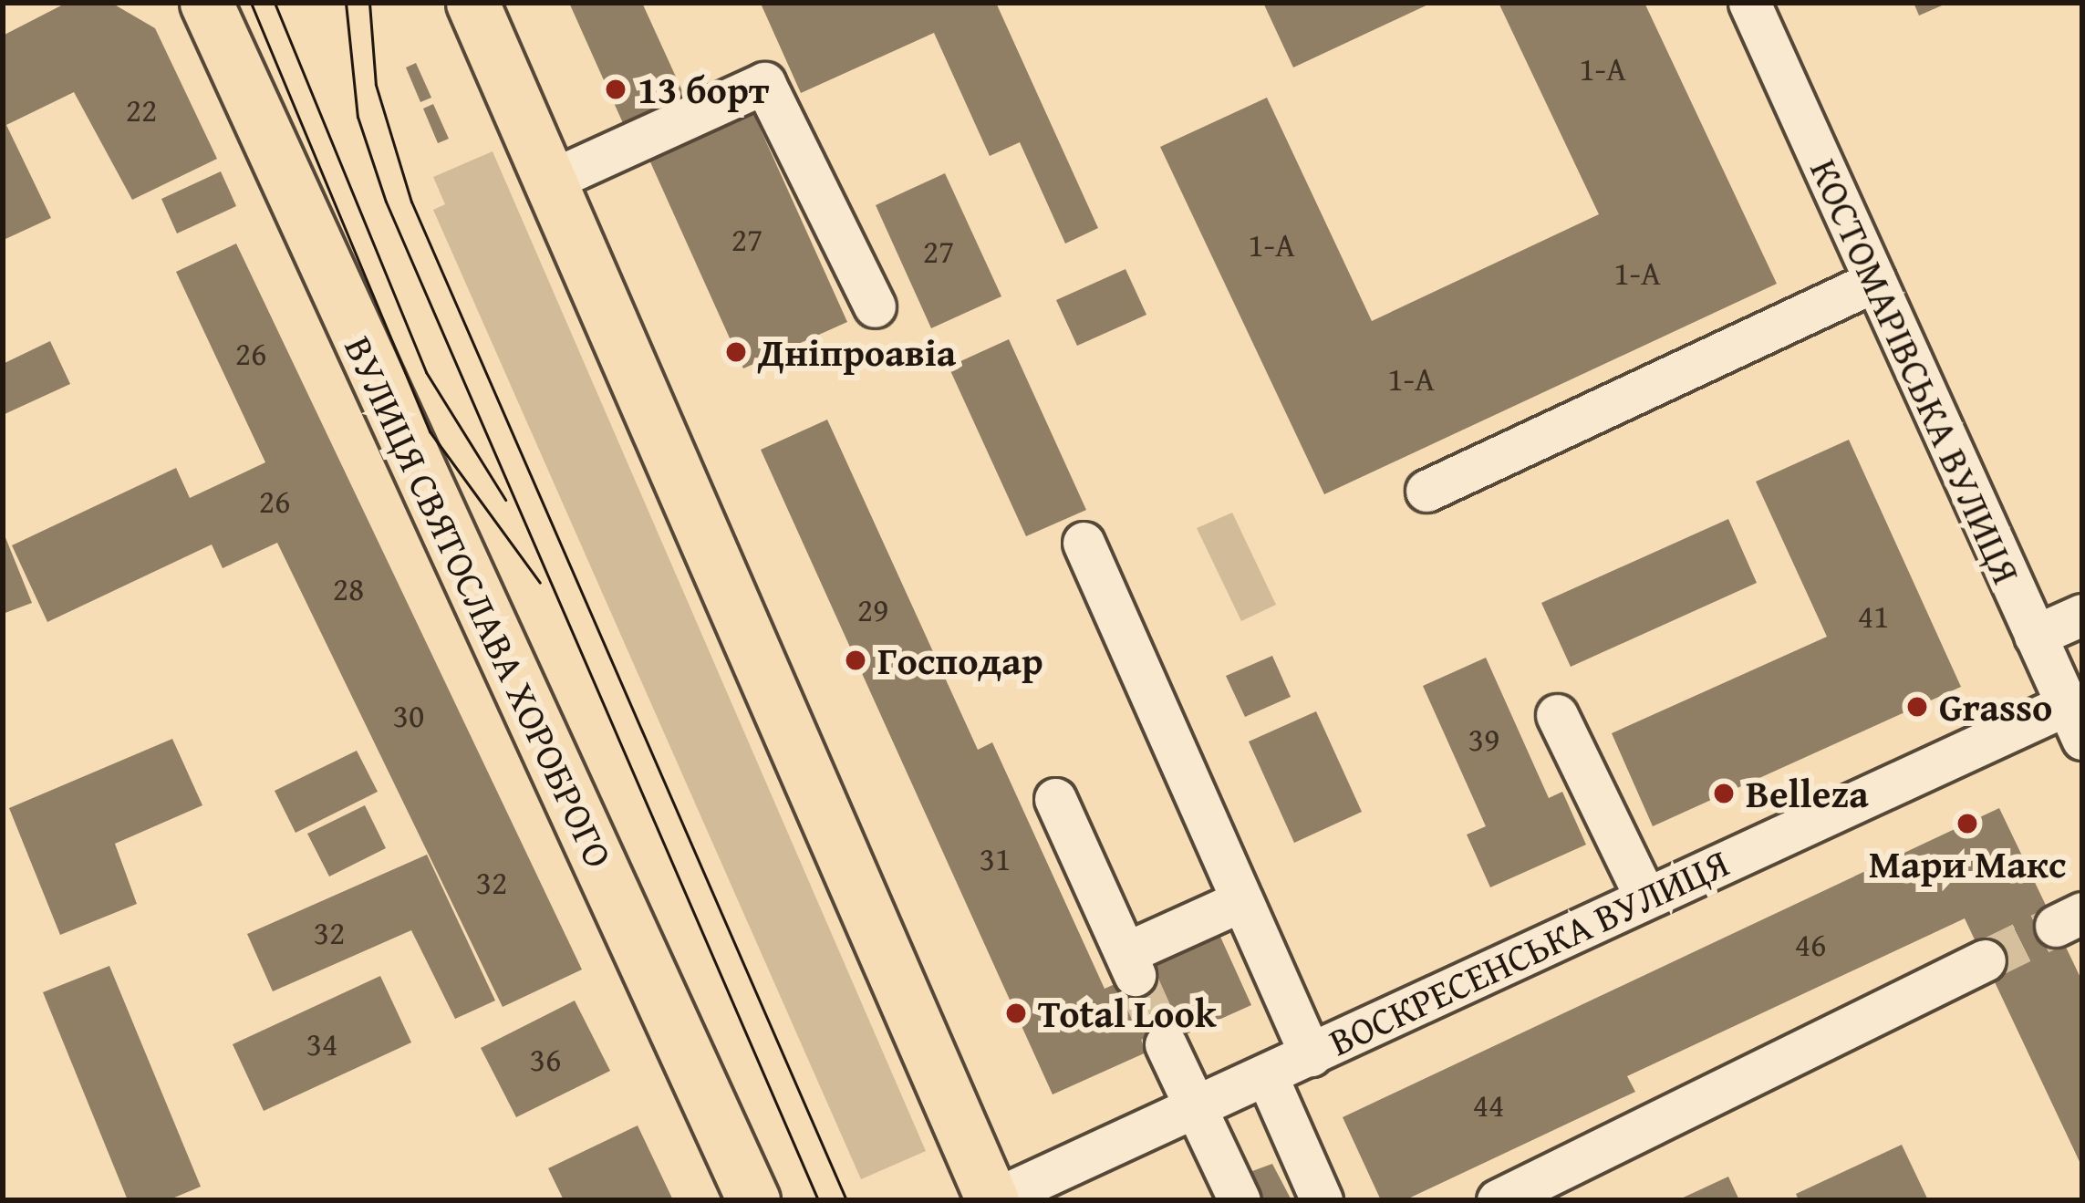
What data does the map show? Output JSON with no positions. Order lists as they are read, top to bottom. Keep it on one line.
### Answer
{"streets":{"main road":["ВУЛИЦЯ СВЯТОСЛАВА ХОРОБРОГО"],"street":["КОСТОМАРІВСЬКА ВУЛИЦЯ","ВОСКРЕСЕНСЬКА ВУЛИЦЯ"]},"crossings":[["КОСТОМАРІВСЬКА ВУЛИЦЯ","ВОСКРЕСЕНСЬКА ВУЛИЦЯ"]],"places":["13 борт","Дніпроавіа","Господар","Grasso","Belleza","Мари Макс","Total Look"],"house_numbers":["1-А","22","27","1-А","27","1-А","26","1-А","26","28","29","41","30","39","31","32","32","46","34","36","44"]}
